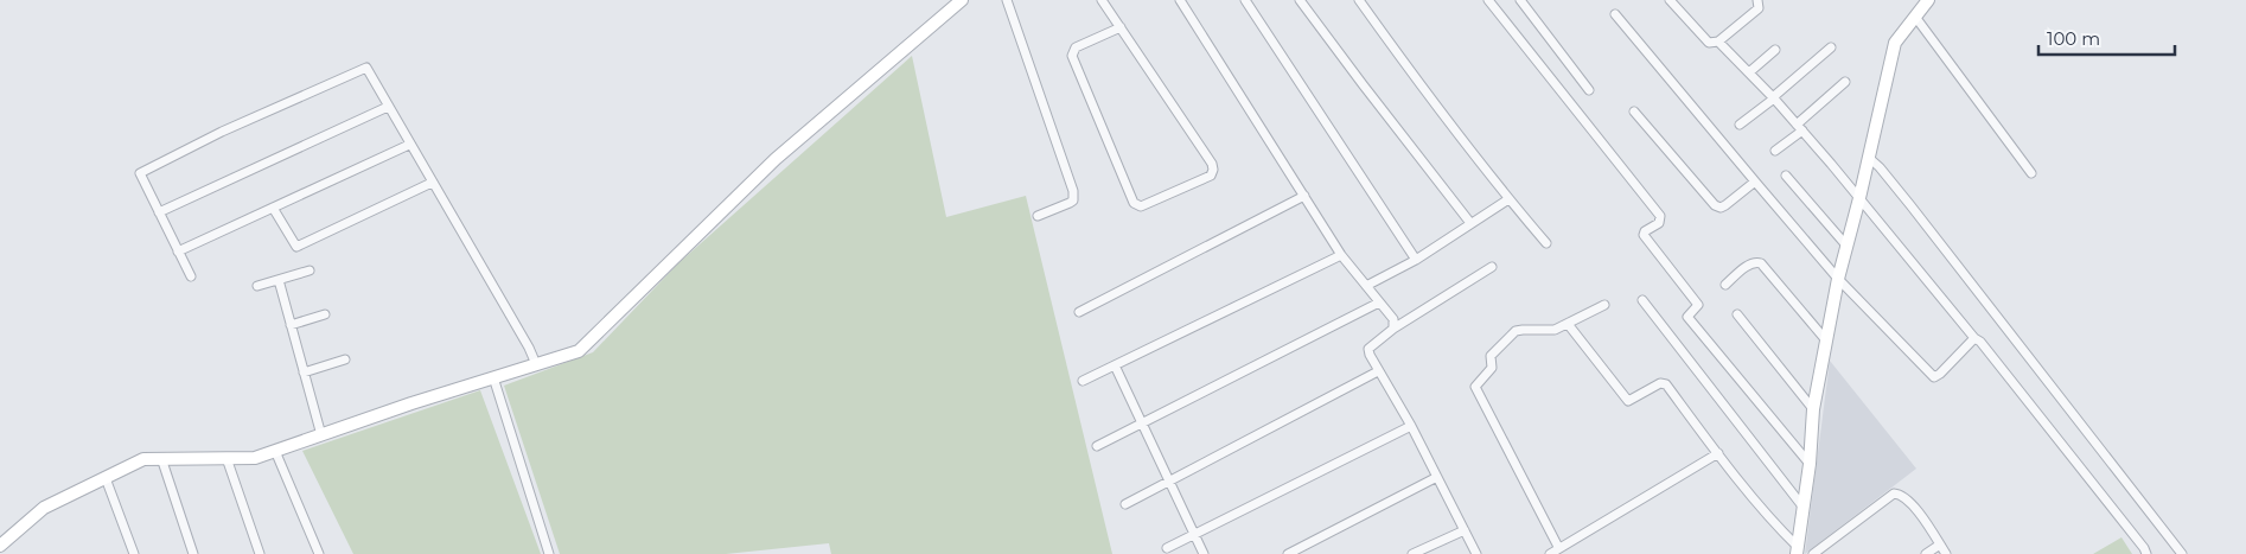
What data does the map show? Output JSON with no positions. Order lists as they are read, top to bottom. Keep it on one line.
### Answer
{"scale_bar":"100 m"}
